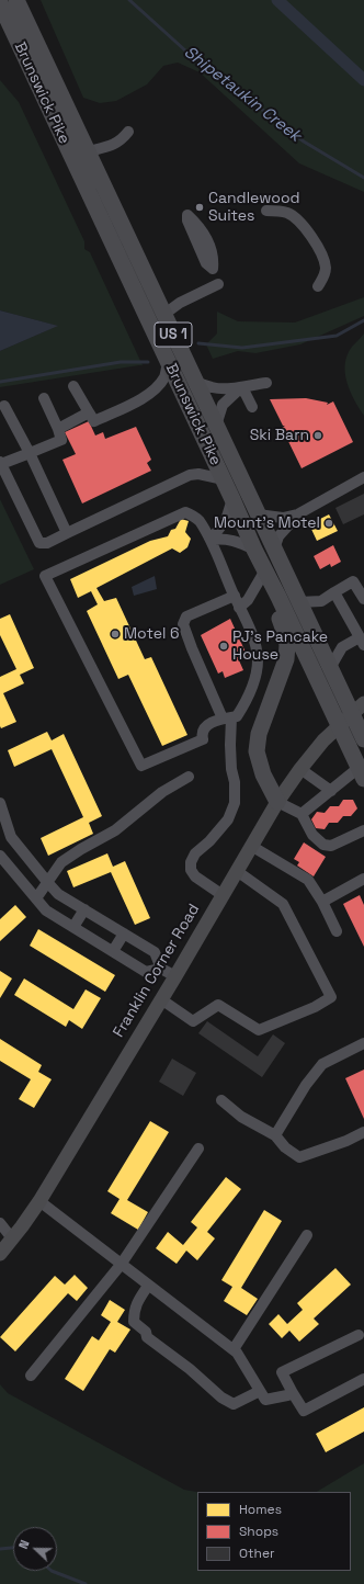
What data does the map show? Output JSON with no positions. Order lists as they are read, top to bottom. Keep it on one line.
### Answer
{"streets":{"highway":["Brunswick Pike","US 1"],"main road":["Franklin Corner Road"]},"crossings":[["Brunswick Pike","Franklin Corner Road"]],"water":["Shipetaukin Creek"],"places":["Candlewood Suites","Ski Barn","Mount's Motel","Motel 6","PJ's Pancake House"],"legend":["Homes","Shops","Other"],"north":"left"}
